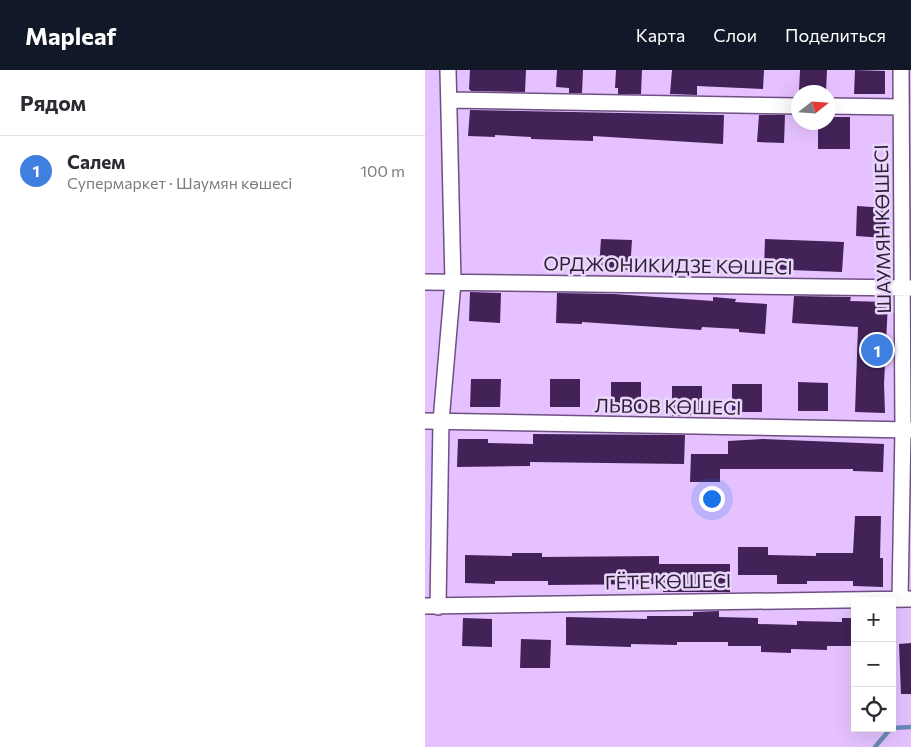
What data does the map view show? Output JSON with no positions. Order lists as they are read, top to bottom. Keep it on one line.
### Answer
{"streets":{"street":["ШАУМЯН КӨШЕСІ","ОРДЖОНИКИДЗЕ КӨШЕСІ","ЛЬВОВ КӨШЕСІ","ГЁТЕ КӨШЕСІ"]},"crossings":[["ШАУМЯН КӨШЕСІ","ОРДЖОНИКИДЗЕ КӨШЕСІ"],["ШАУМЯН КӨШЕСІ","ЛЬВОВ КӨШЕСІ"],["ШАУМЯН КӨШЕСІ","ГЁТЕ КӨШЕСІ"]],"north":"right","page":{"header":"Mapleaf","nav":["Карта","Слои","Поделиться"],"heading":"Рядом","list":[{"mark":"1","name":"Салем","note":"Супермаркет · Шаумян көшесі","value":"100 m"}],"pins":"1","map_buttons":["+","−"]}}
